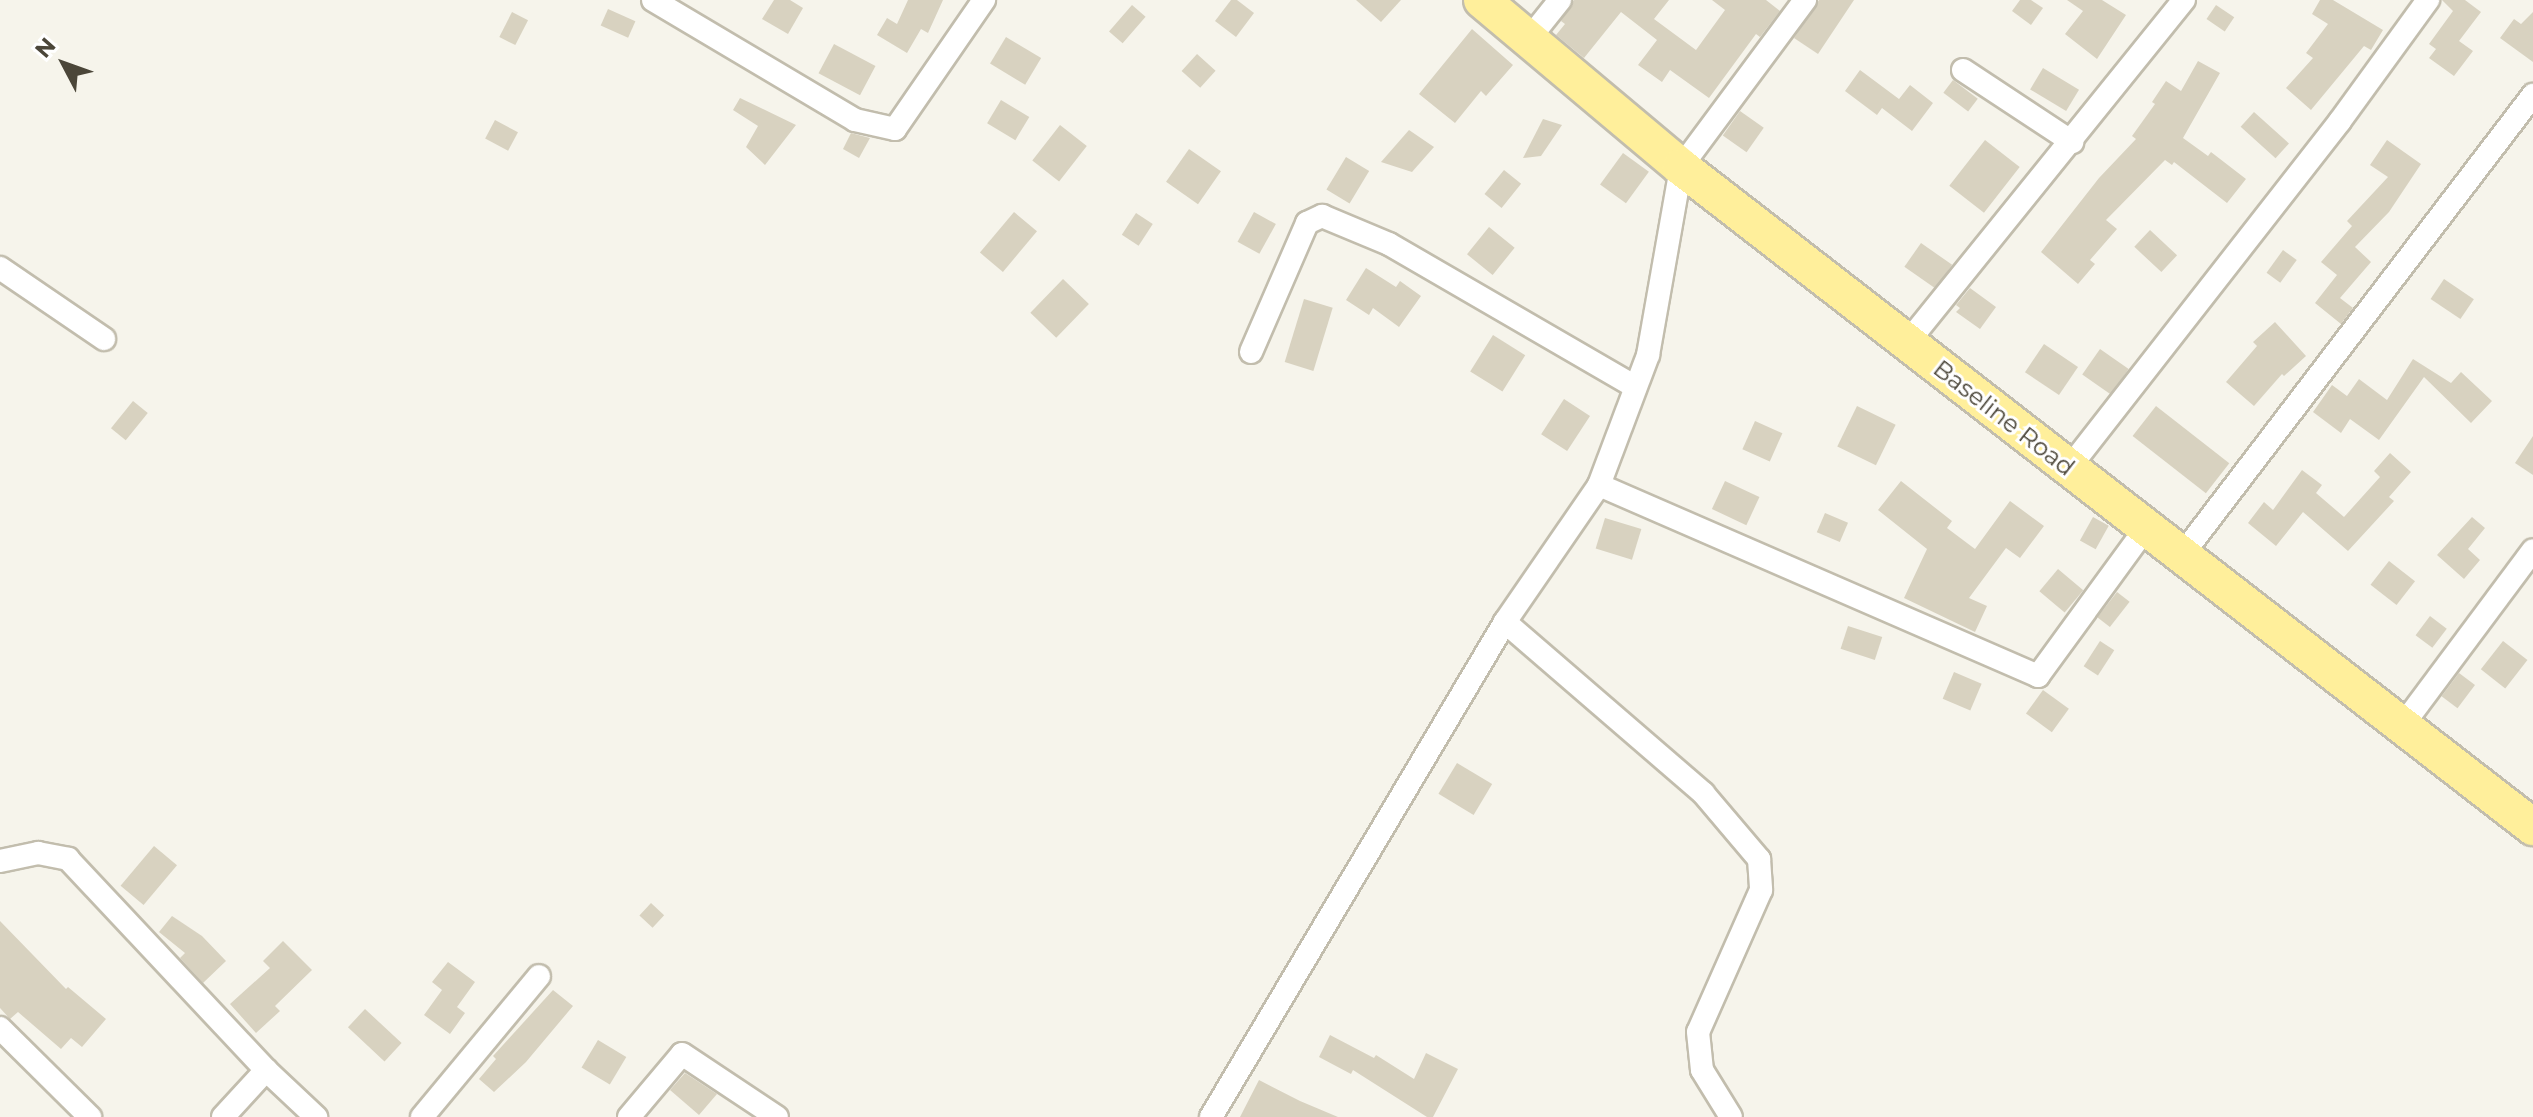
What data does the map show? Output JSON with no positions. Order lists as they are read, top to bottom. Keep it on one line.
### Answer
{"streets":{"main road":["Baseline Road"]},"north":"top left"}
